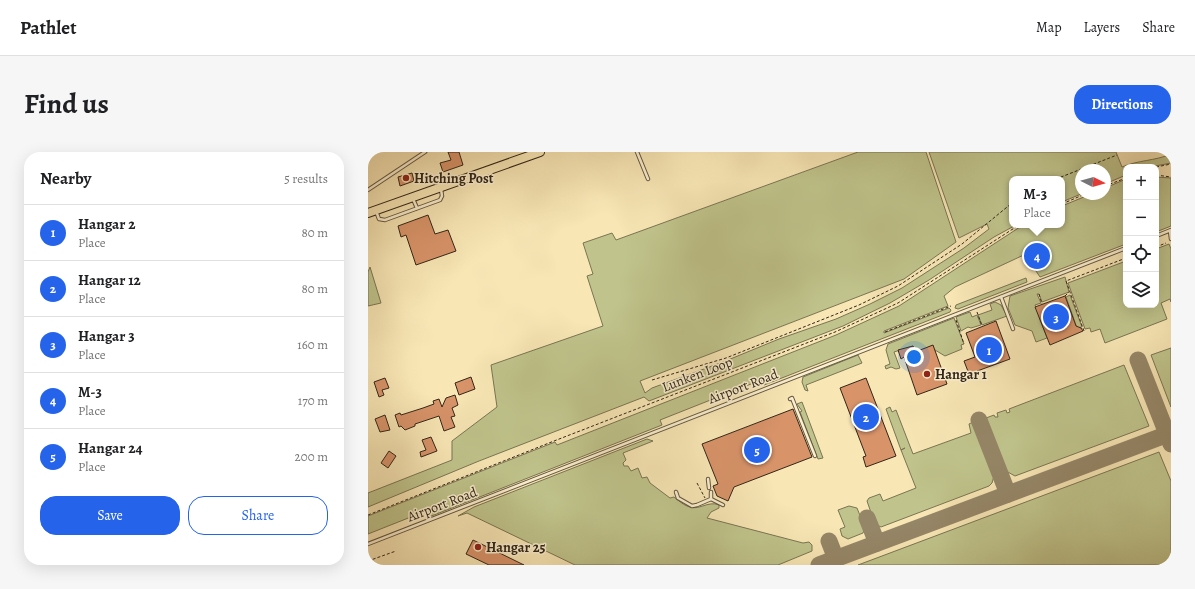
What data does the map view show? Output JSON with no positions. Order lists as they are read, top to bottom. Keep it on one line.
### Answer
{"streets":{"lane":["Airport Road"],"path":["Lunken Loop"]},"places":["Hitching Post","Hangar 1","Hangar 25"],"north":"right","page":{"header":"Pathlet","nav":["Map","Layers","Share"],"title":"Find us","buttons":["Directions",["Save","Share"]],"heading":["Nearby","5 results"],"map_buttons":["+","−"],"popup":["M-3","Place"],"list":[{"mark":"1","name":"Hangar 2","note":"Place","value":"80 m"},{"mark":"2","name":"Hangar 12","note":"Place","value":"80 m"},{"mark":"3","name":"Hangar 3","note":"Place","value":"160 m"},{"mark":"4","name":"M-3","note":"Place","value":"170 m"},{"mark":"5","name":"Hangar 24","note":"Place","value":"200 m"}],"pins":["4","3","1","2","5"]}}
